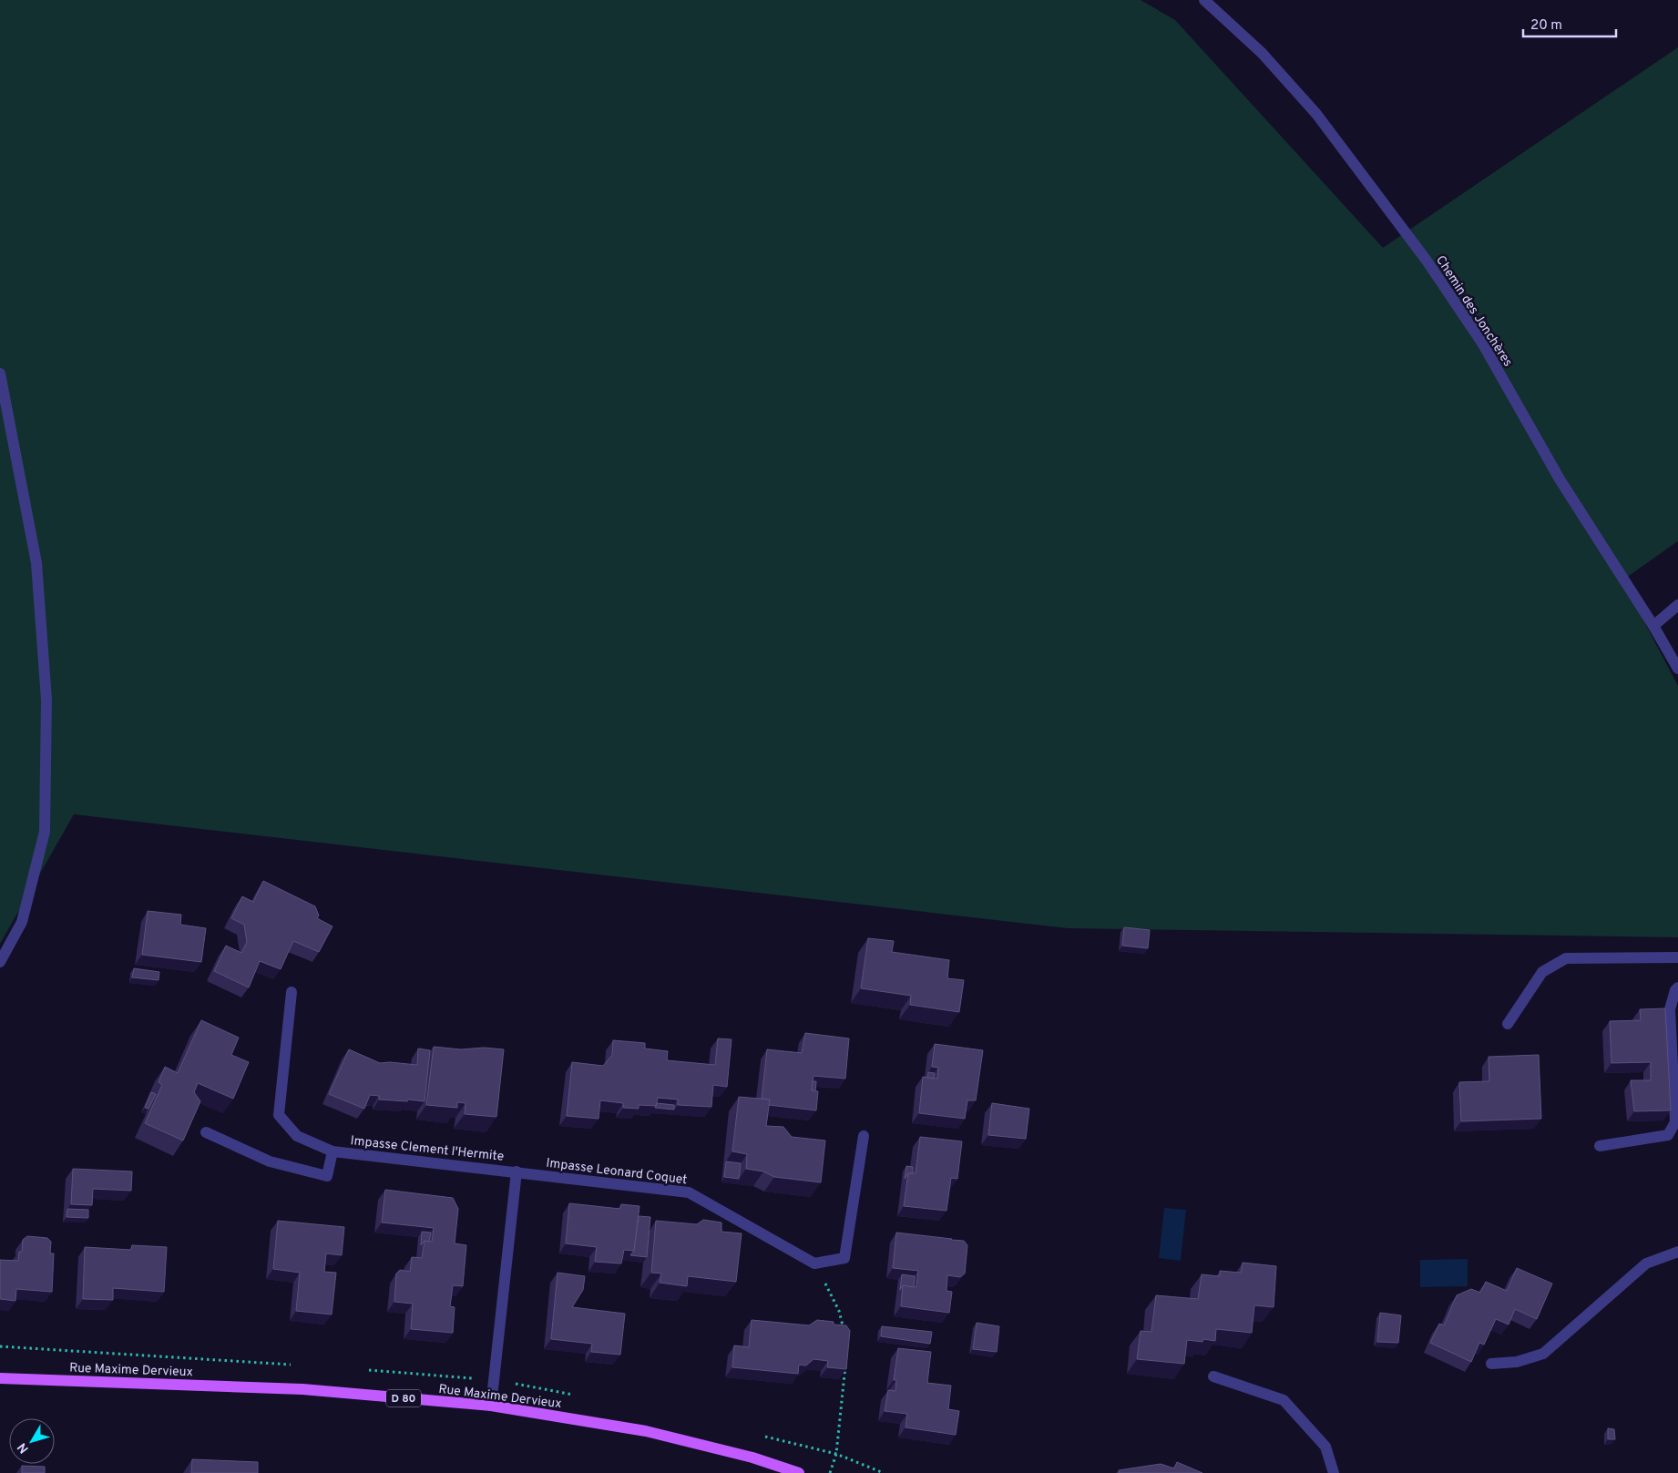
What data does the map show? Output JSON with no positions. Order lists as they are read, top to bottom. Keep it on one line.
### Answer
{"streets":{"main road":["Rue Maxime Dervieux","D 80"],"street":["Chemin des Jonchères","Impasse Clement l'Hermite","Impasse Leonard Coquet"]},"crossings":[["Impasse Clement l'Hermite","Impasse Leonard Coquet"]],"scale_bar":"20 m","north":"bottom left"}
